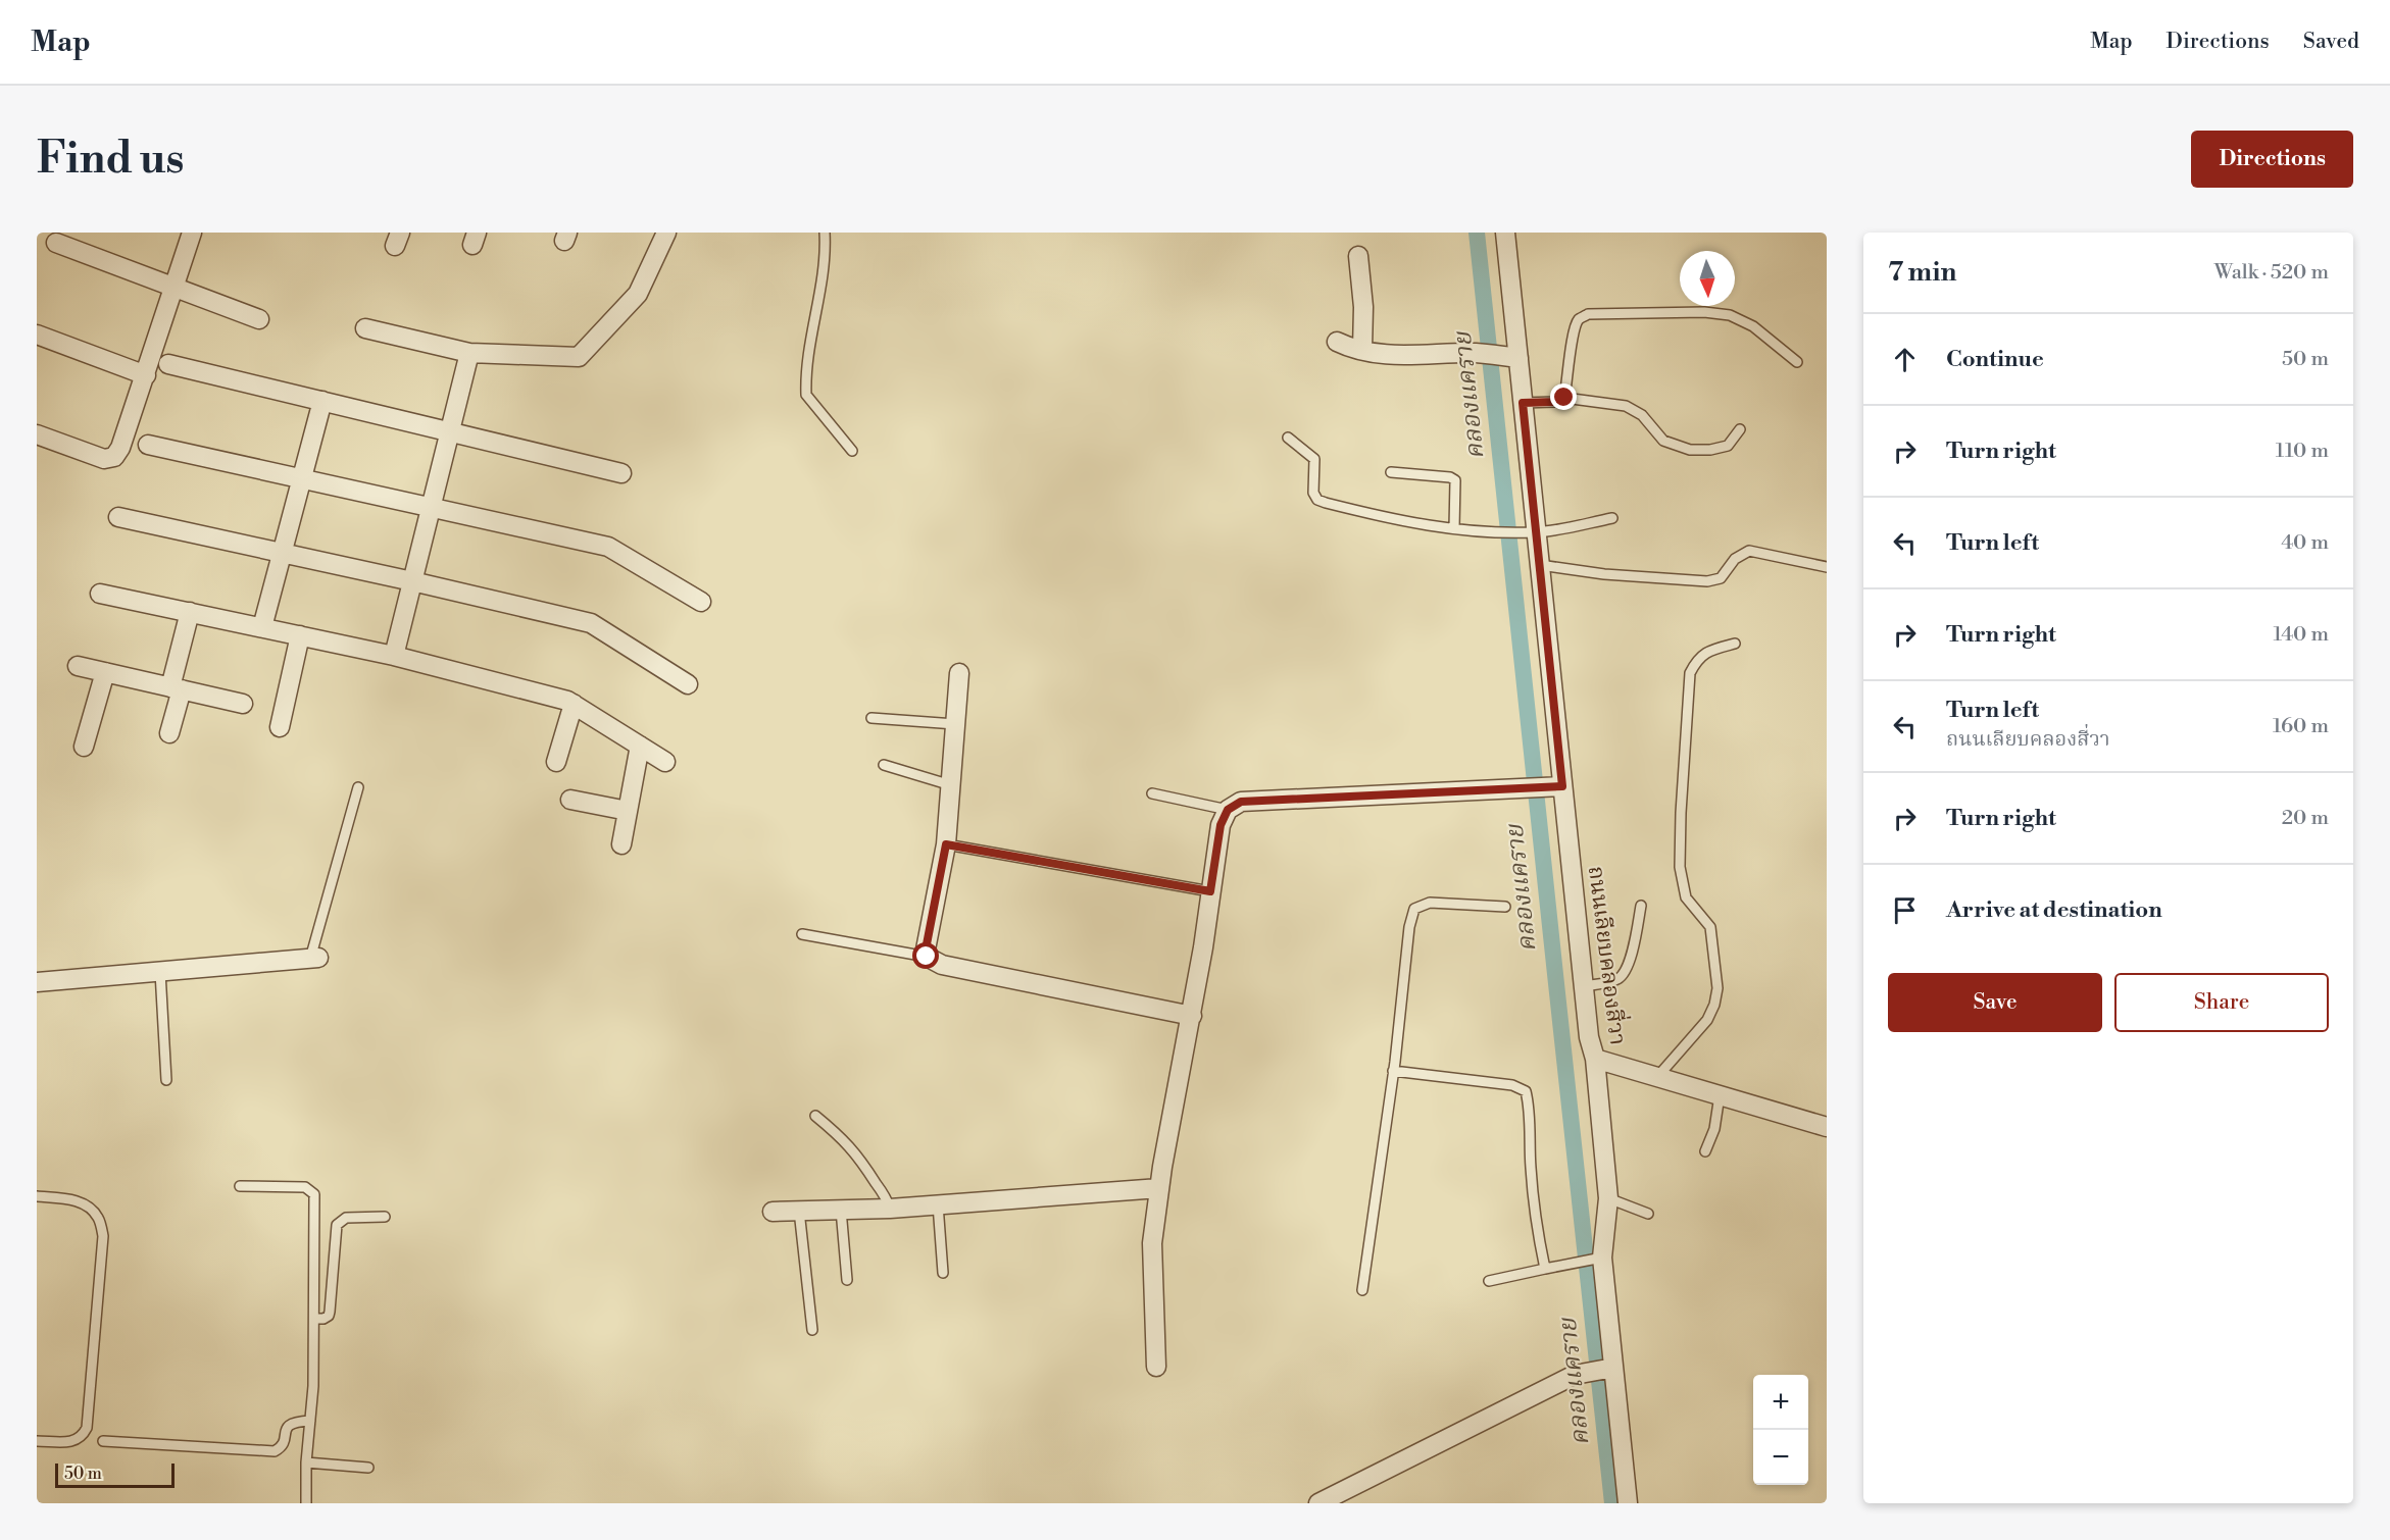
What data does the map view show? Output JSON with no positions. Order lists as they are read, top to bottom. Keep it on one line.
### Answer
{"streets":{"street":["ถนนเลียบคลองสี่วา"]},"water":["คลองเเคราย"],"scale_bar":"50 m","north":"bottom","page":{"header":"Map","nav":["Map","Directions","Saved"],"buttons":["Directions",["Save","Share"]],"title":"Find us","heading":["7 min","Walk · 520 m"],"list":[["Continue","50 m"],["Turn right","110 m"],["Turn left","40 m"],["Turn right","140 m"],["Turn left","ถนนเลียบคลองสี่วา","160 m"],["Turn right","20 m"],"Arrive at destination"],"map_buttons":["+","−"],"scale":"50 m"}}
